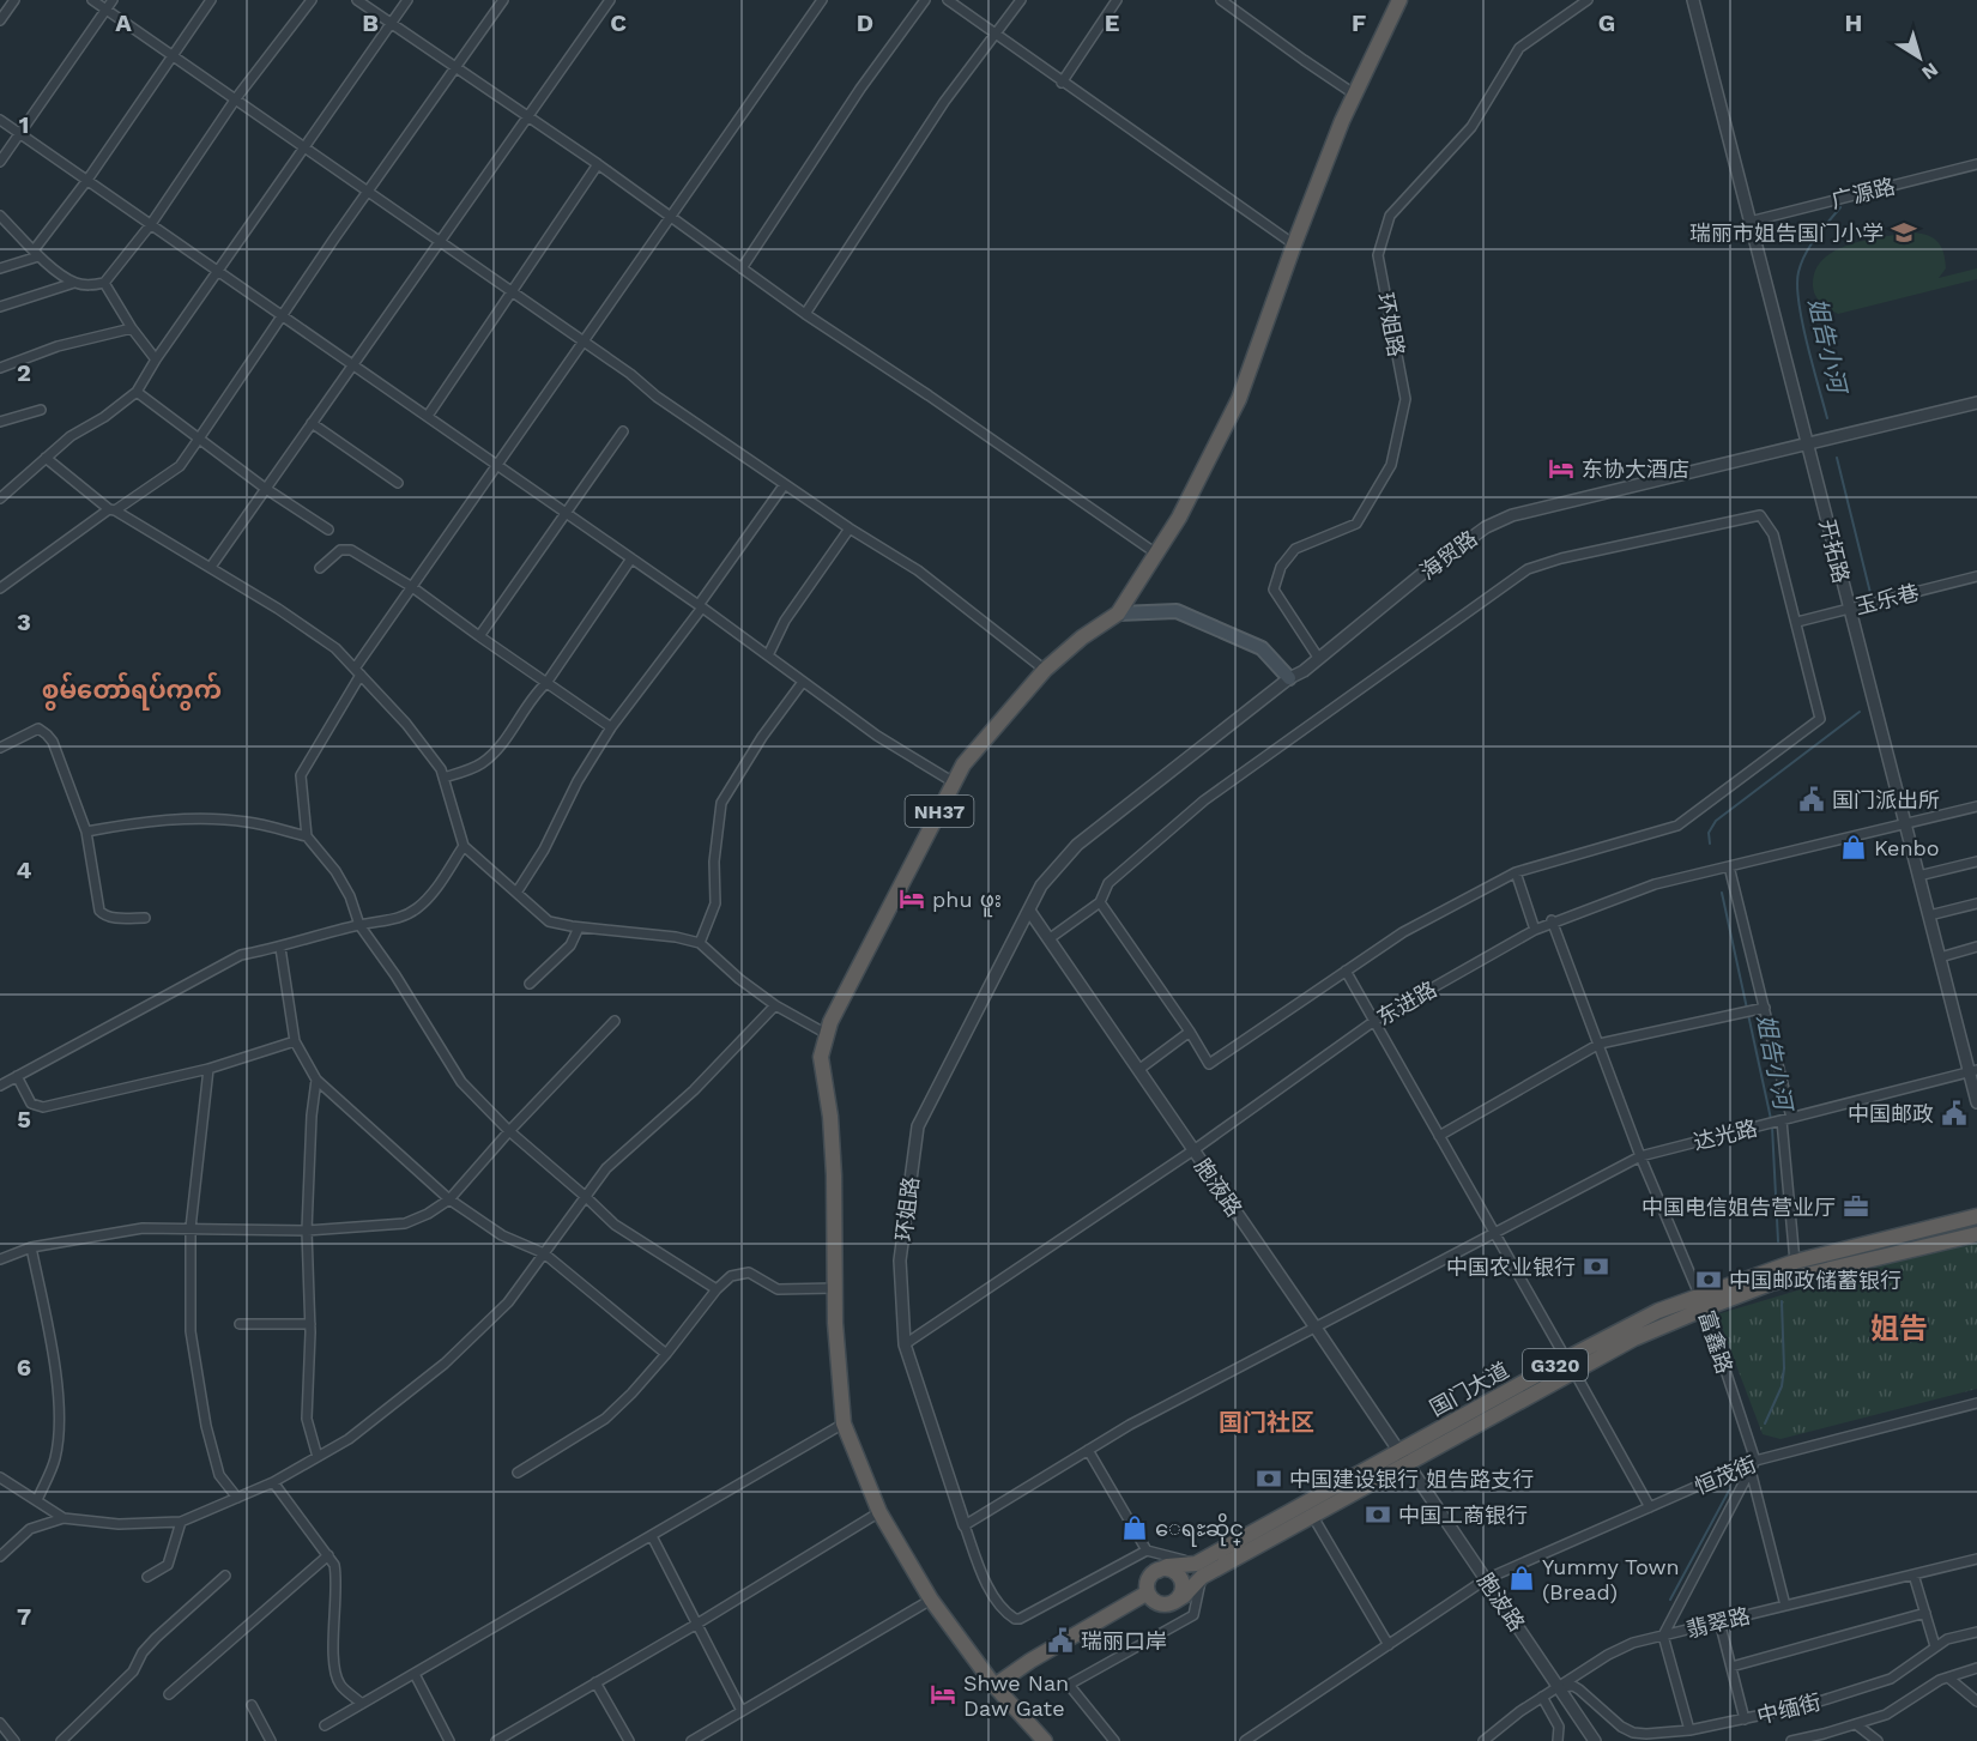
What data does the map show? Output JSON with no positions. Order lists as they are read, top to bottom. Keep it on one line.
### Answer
{"streets":{"highway":["NH37","G320","国门大道"],"street":["广源路","环姐路","开拓路","海贸路","玉乐巷","东进路","达光路","胞液路","富鑫路","恒茂街","胞波路","翡翠路","中缅街"]},"crossings":[["广源路","开拓路"],["环姐路","海贸路"],["环姐路","东进路"],["环姐路","达光路"],["环姐路","胞液路"],["开拓路","海贸路"],["开拓路","玉乐巷"],["开拓路","东进路"],["开拓路","达光路"],["海贸路","胞液路"],["东进路","胞液路"],["东进路","富鑫路"],["达光路","胞液路"],["达光路","富鑫路"],["胞液路","国门大道"],["胞液路","胞波路"],["富鑫路","国门大道"],["富鑫路","恒茂街"],["国门大道","胞波路"],["恒茂街","胞波路"],["胞波路","翡翠路"],["胞波路","中缅街"],["翡翠路","中缅街"]],"districts":["စွမ်တော်ရပ်ကွက်","姐告","国门社区"],"water":["姐告小河"],"places":{"school or university":["瑞丽市姐告国门小学"],"hotel":["东协大酒店","phu ဖူး","Shwe Nan Daw Gate"],"public building":["国门派出所","中国邮政","瑞丽口岸"],"shop":["Kenbo","ေရႊဆိုင္","Yummy Town (Bread)"],"office":["中国电信姐告营业厅"],"bank":["中国农业银行","中国邮政储蓄银行","中国建设银行 姐告路支行","中国工商银行"]},"north":"bottom right","grid":{"columns":["A","B","C","D","E","F","G","H"],"rows":["1","2","3","4","5","6","7"]}}
